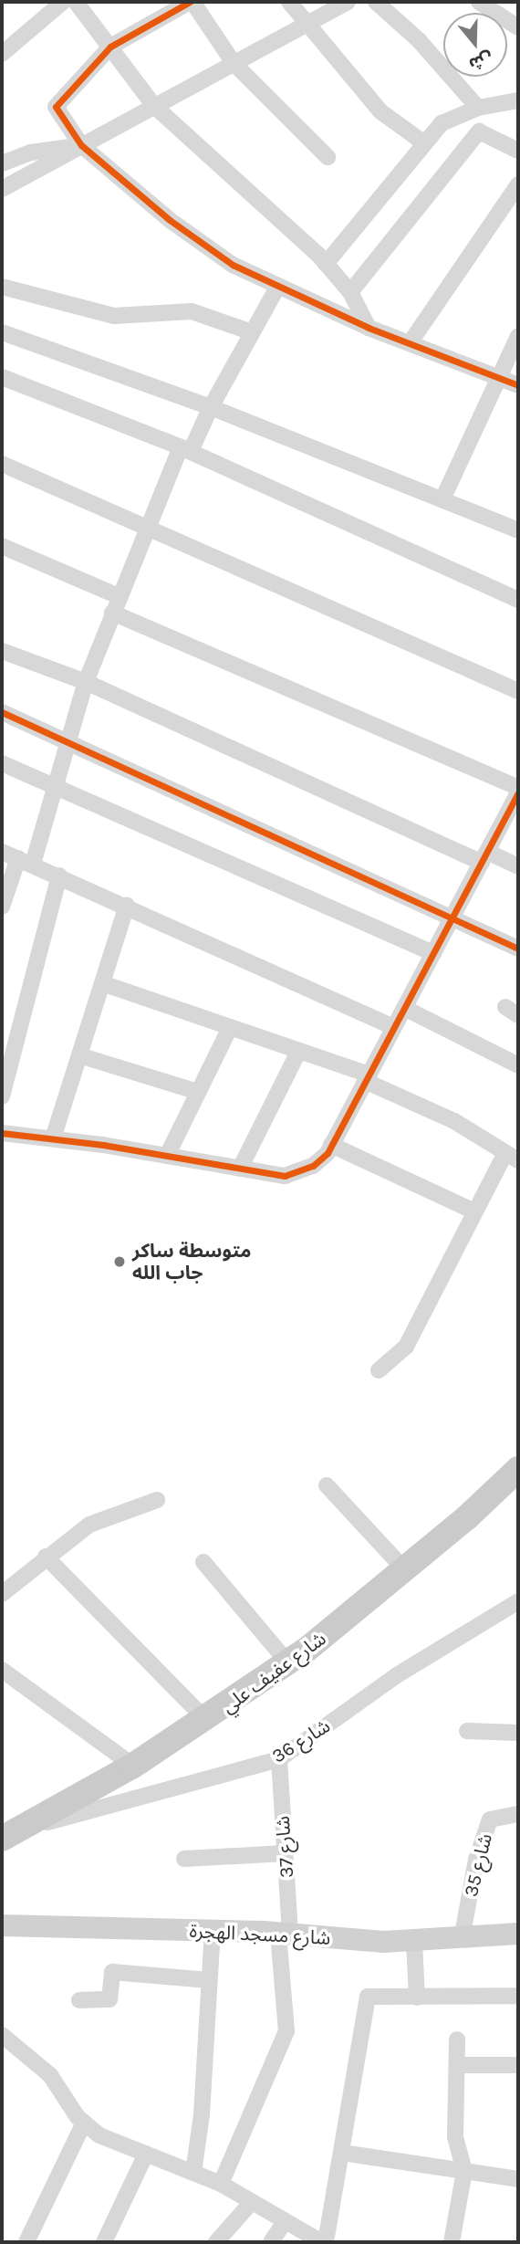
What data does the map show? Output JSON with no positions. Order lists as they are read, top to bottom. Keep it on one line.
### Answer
{"streets":{"main road":["شارع عفيف علي"],"street":["شارع 36","شارع 37","شارع 35","شارع مسجد الهجرة"]},"crossings":[["شارع عفيف علي","شارع 36"],["شارع 36","شارع 37"],["شارع 37","شارع مسجد الهجرة"],["شارع 35","شارع مسجد الهجرة"]],"places":["متوسطة ساكر جاب الله"],"north":"bottom"}
